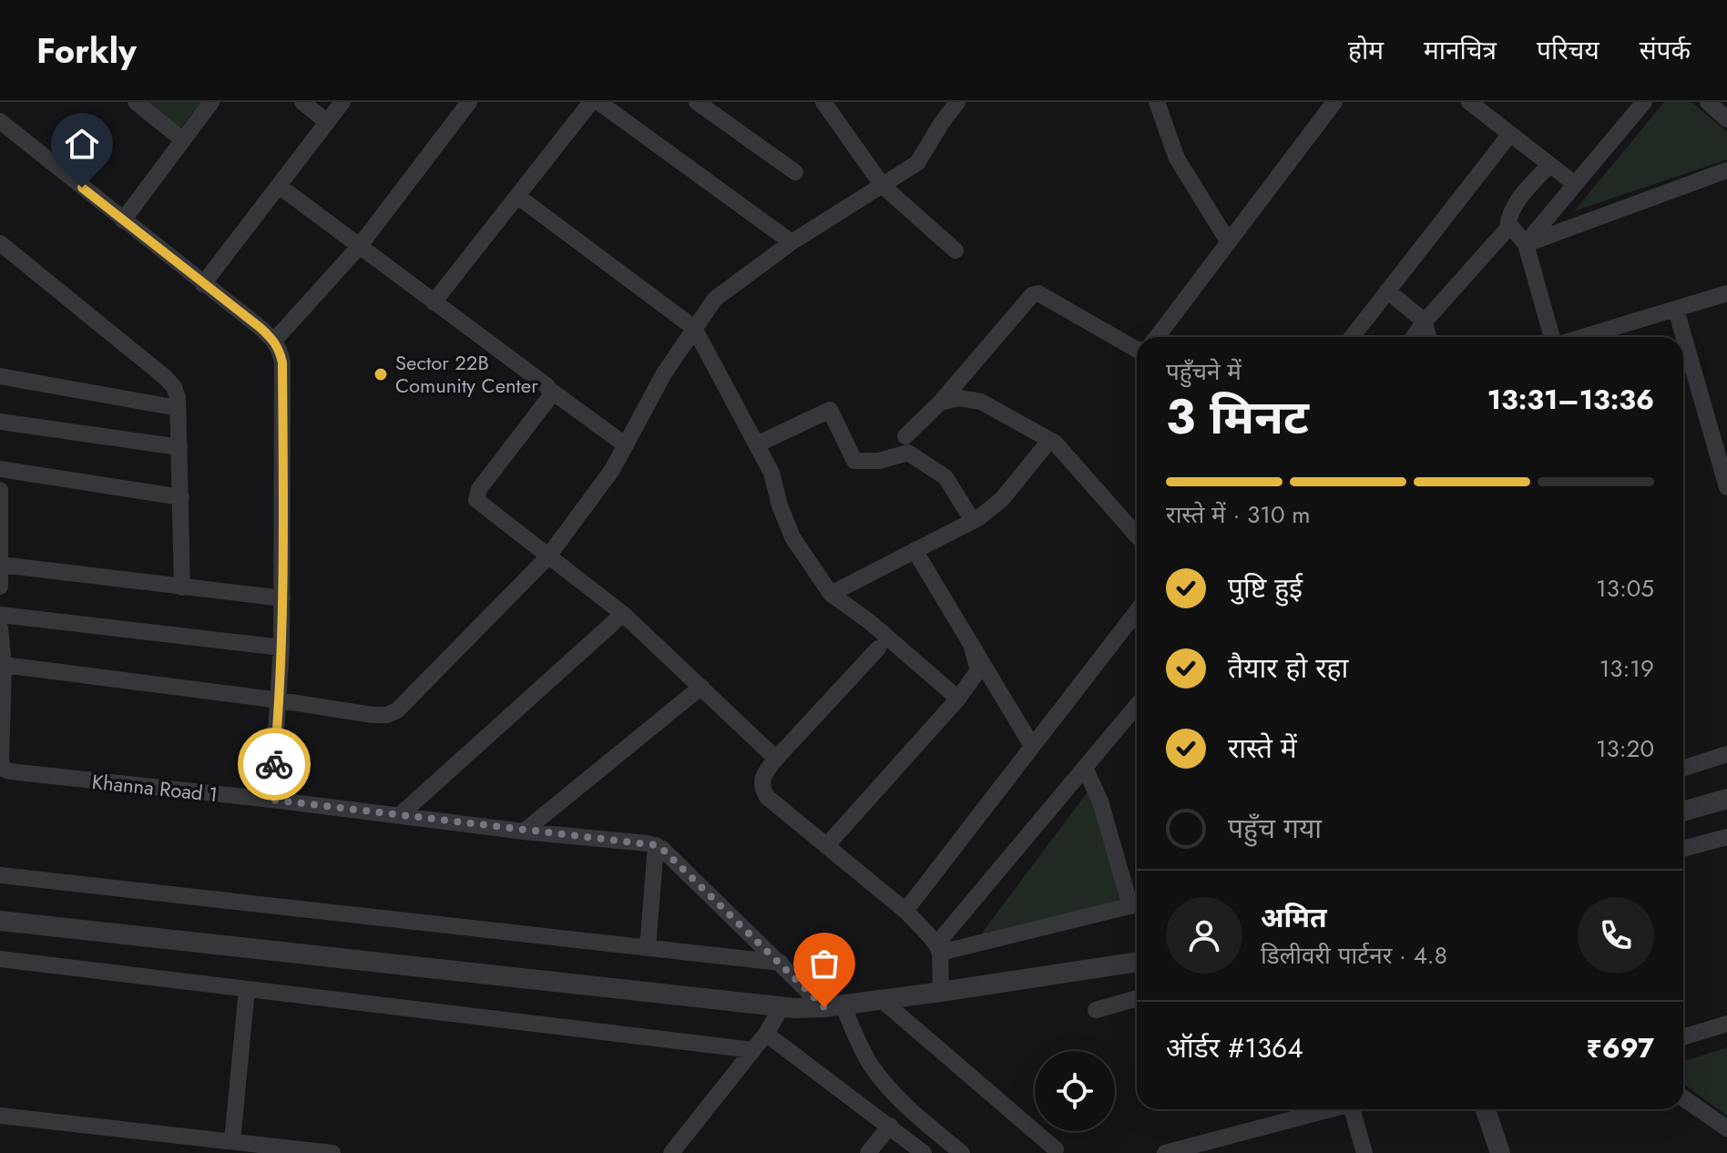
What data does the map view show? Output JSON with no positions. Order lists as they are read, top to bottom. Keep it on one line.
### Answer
{"streets":{"street":["Khanna Road 1"]},"places":["Sector 22B Comunity Center"],"page":{"header":"Forkly","nav":["होम","मानचित्र","परिचय","संपर्क"],"heading":["3 मिनट","पहुँचने में","13:31–13:36"],"panel":["अमित","डिलीवरी पार्टनर · 4.8","ऑर्डर #1364","₹697"],"bar":"रास्ते में · 310 m","list":[["पुष्टि हुई","13:05"],["तैयार हो रहा","13:19"],["रास्ते में","13:20"],"पहुँच गया"]}}
